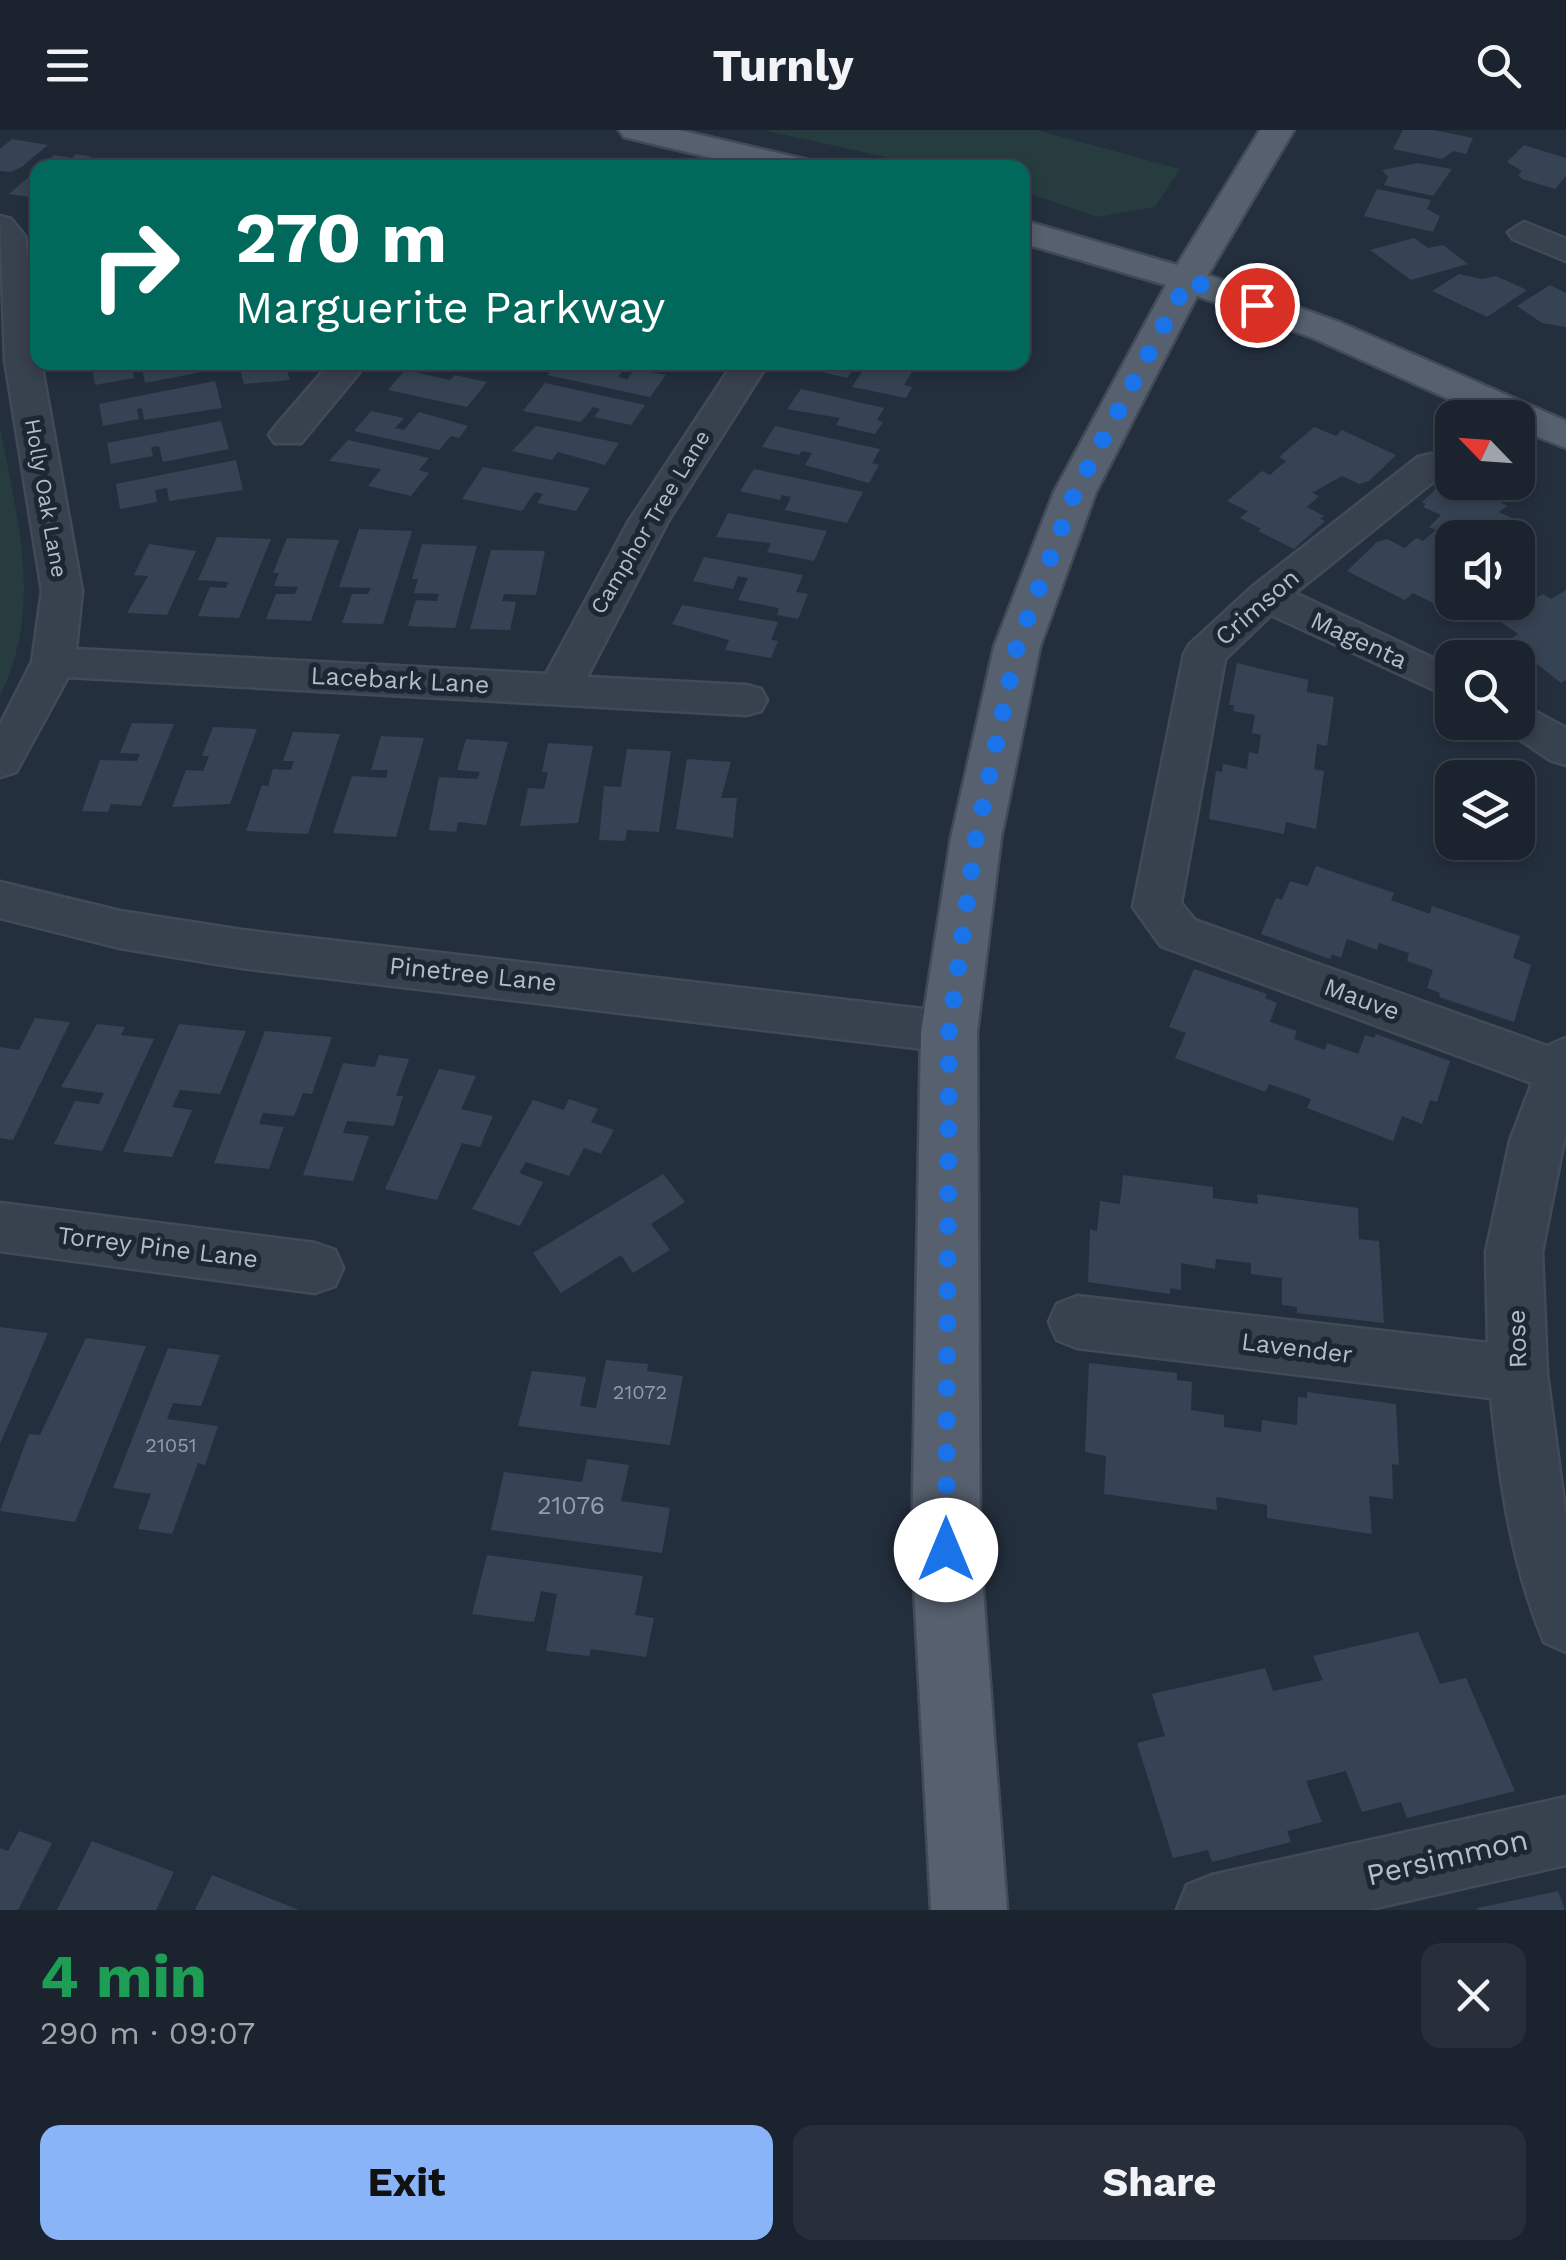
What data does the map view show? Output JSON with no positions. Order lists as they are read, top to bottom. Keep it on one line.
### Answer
{"streets":{"street":["Holly Oak Lane","Camphor Tree Lane","Crimson","Magenta","Lacebark Lane","Pinetree Lane","Mauve","Torrey Pine Lane","Rose","Lavender","Persimmon"]},"crossings":[["Holly Oak Lane","Lacebark Lane"],["Camphor Tree Lane","Lacebark Lane"],["Crimson","Magenta"],["Crimson","Mauve"],["Mauve","Rose"],["Rose","Lavender"]],"house_numbers":["21072","21051","21076"],"north":"top left","page":{"header":"Turnly","turn":["270 m","Marguerite Parkway"],"heading":["4 min","290 m · 09:07"],"buttons":["Exit","Share"]}}
